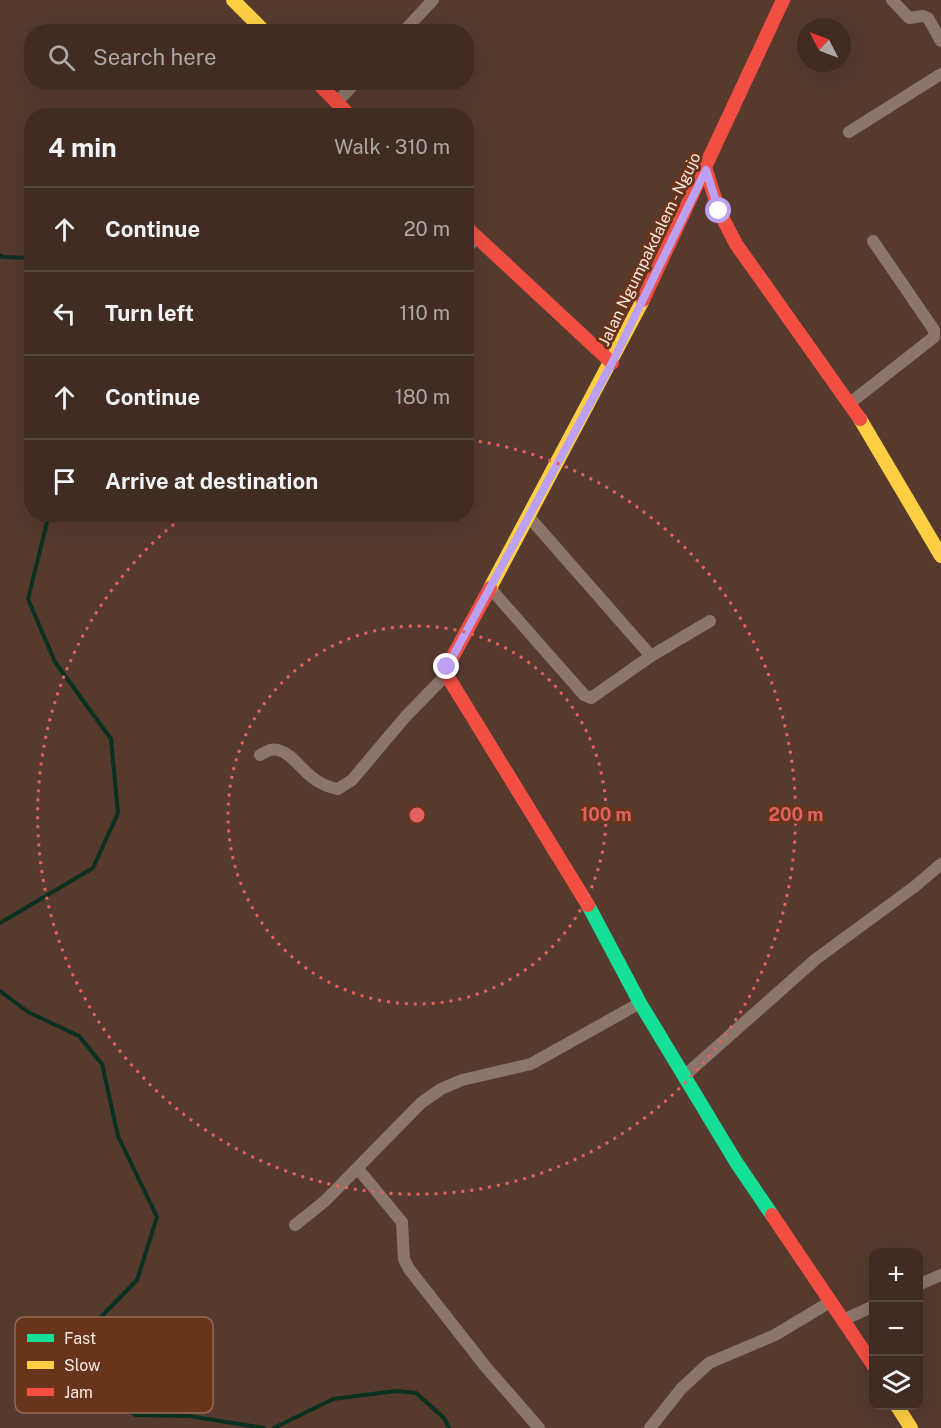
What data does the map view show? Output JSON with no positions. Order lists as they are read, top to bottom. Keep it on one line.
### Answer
{"streets":{"street":["Jalan Ngumpakdalem - Ngujo"]},"legend":["Fast","Slow","Jam"],"north":"top left","page":{"search":"Search here","heading":["4 min","Walk · 310 m"],"list":[["Continue","20 m"],["Turn left","110 m"],["Continue","180 m"],"Arrive at destination"],"map_buttons":["+","−"]},"rings":["100 m","200 m"]}
